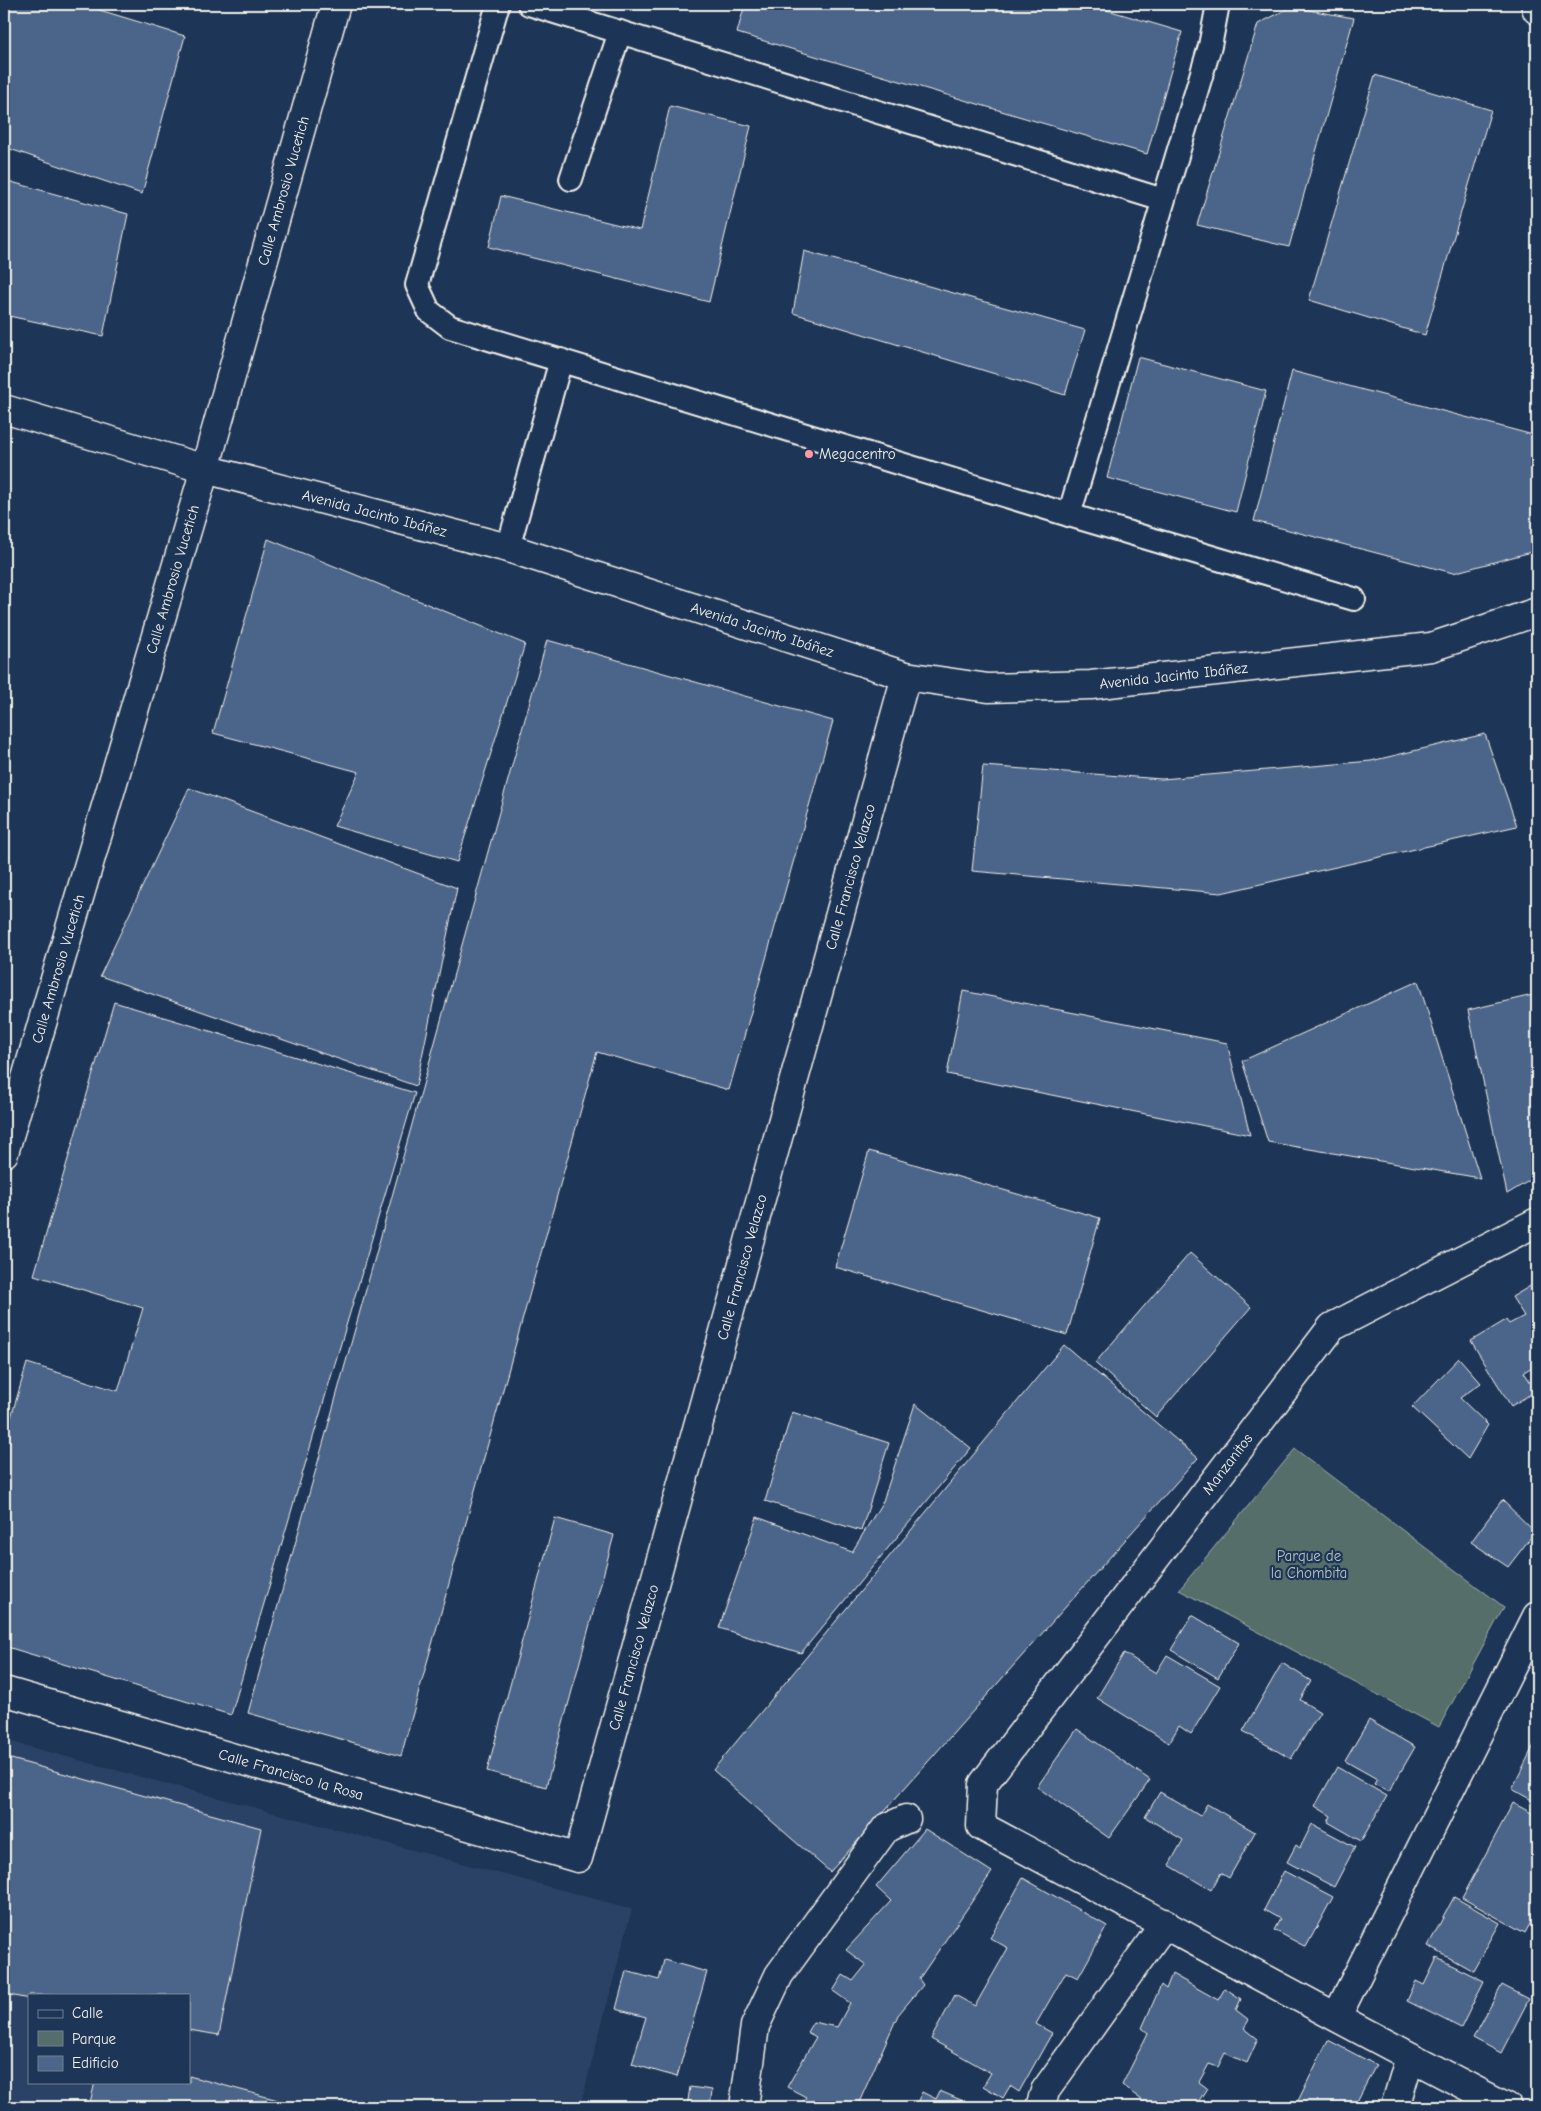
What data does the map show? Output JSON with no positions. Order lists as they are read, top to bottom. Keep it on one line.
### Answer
{"streets":{"street":["Calle Ambrosio Vucetich","Avenida Jacinto Ibáñez","Calle Francisco Velazco","Manzanitos","Calle Francisco la Rosa"]},"crossings":[["Calle Ambrosio Vucetich","Avenida Jacinto Ibáñez"],["Avenida Jacinto Ibáñez","Calle Francisco Velazco"],["Calle Francisco Velazco","Calle Francisco la Rosa"]],"parks":["Parque de la Chombita"],"places":["Megacentro"],"legend":["Calle","Parque","Edificio"]}
